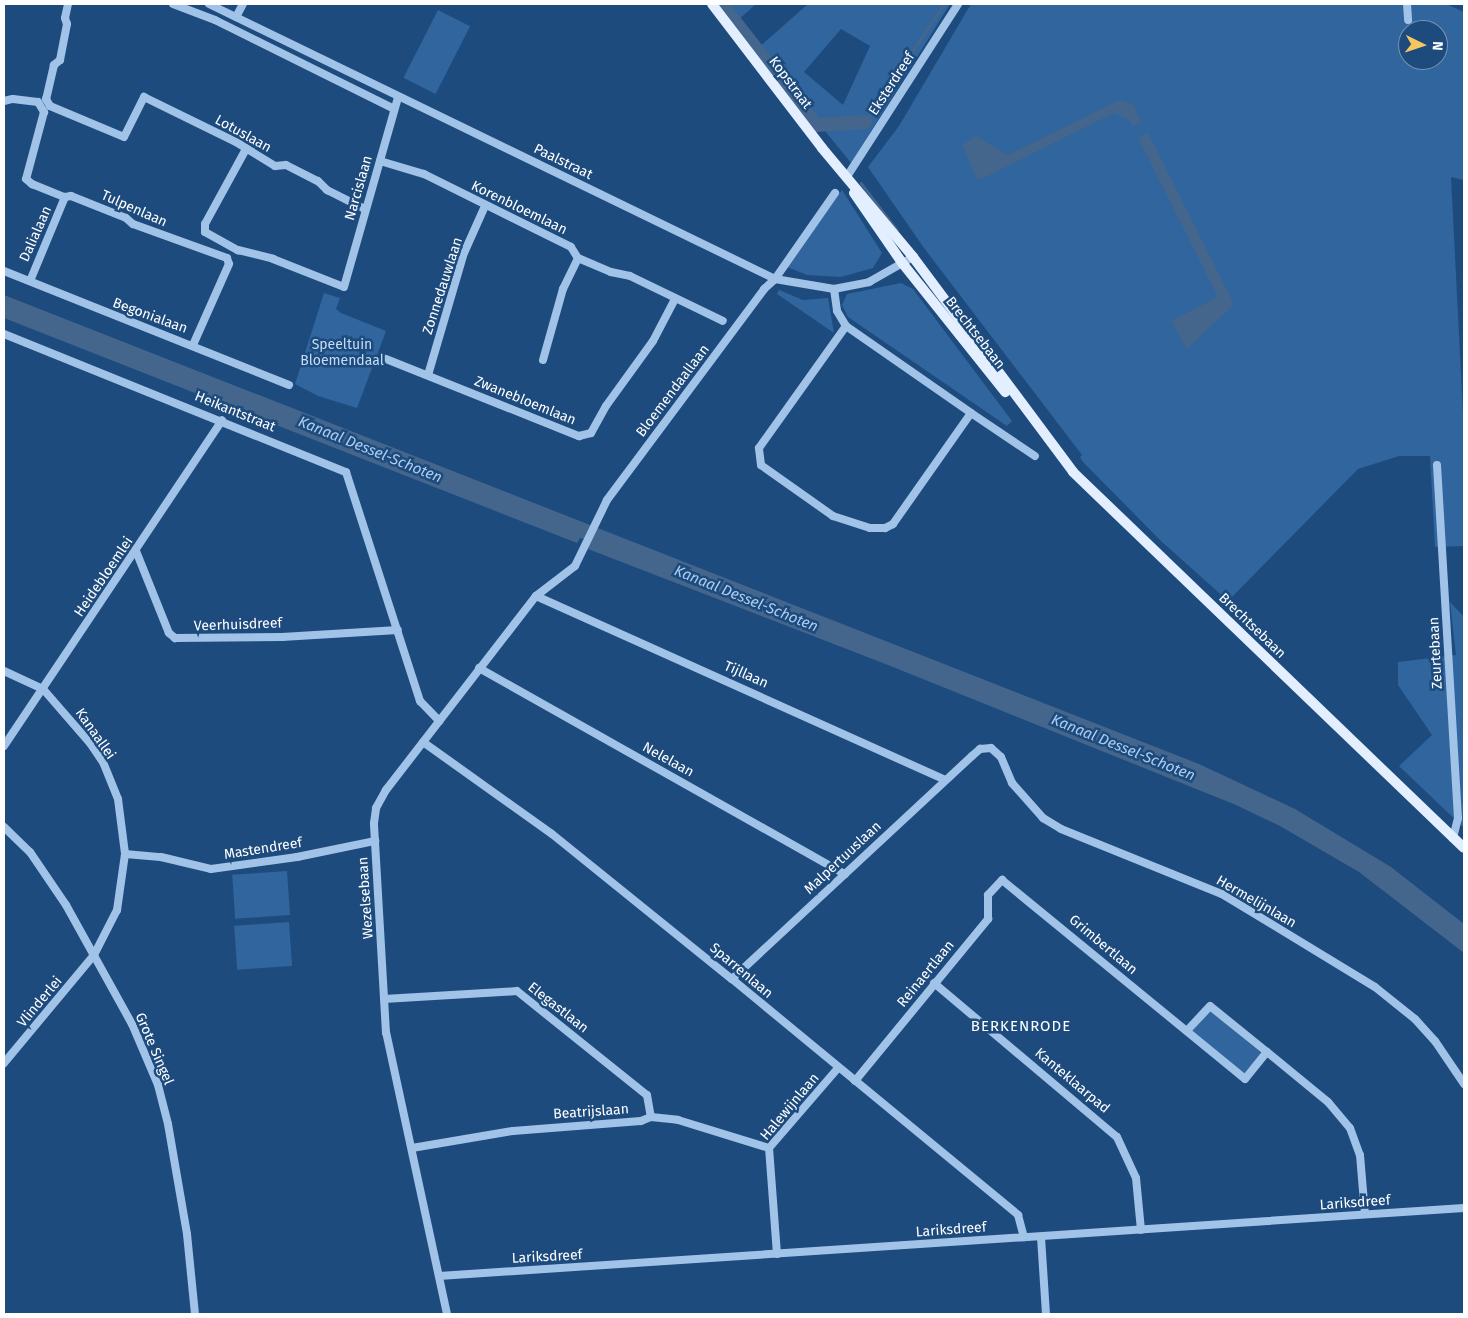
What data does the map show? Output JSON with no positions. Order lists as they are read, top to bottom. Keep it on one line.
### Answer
{"streets":{"main road":["Kopstraat","Brechtsebaan"],"street":["Eksterdreef","Lotuslaan","Paalstraat","Narcislaan","Korenbloemlaan","Tulpenlaan","Dalialaan","Zonnedauwlaan","Begonialaan","Bloemendaallaan","Zwanebloemlaan","Heikantstraat","Heidebloemlei","Veerhuisdreef","Zeurtebaan","Tijllaan","Kanaallei","Nelelaan","Mastendreef","Malpertuuslaan","Wezelsebaan","Hermelijnlaan","Grimbertlaan","Sparrenlaan","Reinaertlaan","Vlinderlei","Elegastlaan","Grote Singel","Kanteklaarpad","Halewijnlaan","Beatrijslaan","Lariksdreef"]},"crossings":[["Kopstraat","Eksterdreef"],["Kopstraat","Paalstraat"],["Kopstraat","Brechtsebaan"],["Lotuslaan","Narcislaan"],["Paalstraat","Narcislaan"],["Paalstraat","Brechtsebaan"],["Paalstraat","Bloemendaallaan"],["Narcislaan","Korenbloemlaan"],["Korenbloemlaan","Zonnedauwlaan"],["Korenbloemlaan","Zwanebloemlaan"],["Tulpenlaan","Dalialaan"],["Tulpenlaan","Begonialaan"],["Dalialaan","Begonialaan"],["Zonnedauwlaan","Zwanebloemlaan"],["Brechtsebaan","Zeurtebaan"],["Bloemendaallaan","Wezelsebaan"],["Heikantstraat","Heidebloemlei"],["Heikantstraat","Veerhuisdreef"],["Heikantstraat","Wezelsebaan"],["Heidebloemlei","Veerhuisdreef"],["Heidebloemlei","Kanaallei"],["Tijllaan","Malpertuuslaan"],["Tijllaan","Wezelsebaan"],["Kanaallei","Mastendreef"],["Kanaallei","Vlinderlei"],["Kanaallei","Grote Singel"],["Nelelaan","Malpertuuslaan"],["Nelelaan","Wezelsebaan"],["Mastendreef","Wezelsebaan"],["Malpertuuslaan","Hermelijnlaan"],["Malpertuuslaan","Sparrenlaan"],["Wezelsebaan","Sparrenlaan"],["Wezelsebaan","Elegastlaan"],["Wezelsebaan","Beatrijslaan"],["Wezelsebaan","Lariksdreef"],["Grimbertlaan","Reinaertlaan"],["Sparrenlaan","Reinaertlaan"],["Sparrenlaan","Halewijnlaan"],["Sparrenlaan","Lariksdreef"],["Reinaertlaan","Kanteklaarpad"],["Vlinderlei","Grote Singel"],["Elegastlaan","Beatrijslaan"],["Kanteklaarpad","Lariksdreef"],["Halewijnlaan","Beatrijslaan"],["Halewijnlaan","Lariksdreef"]],"districts":["BERKENRODE"],"water":["Kanaal Dessel-Schoten"],"parks":["Speeltuin Bloemendaal"],"north":"right"}
